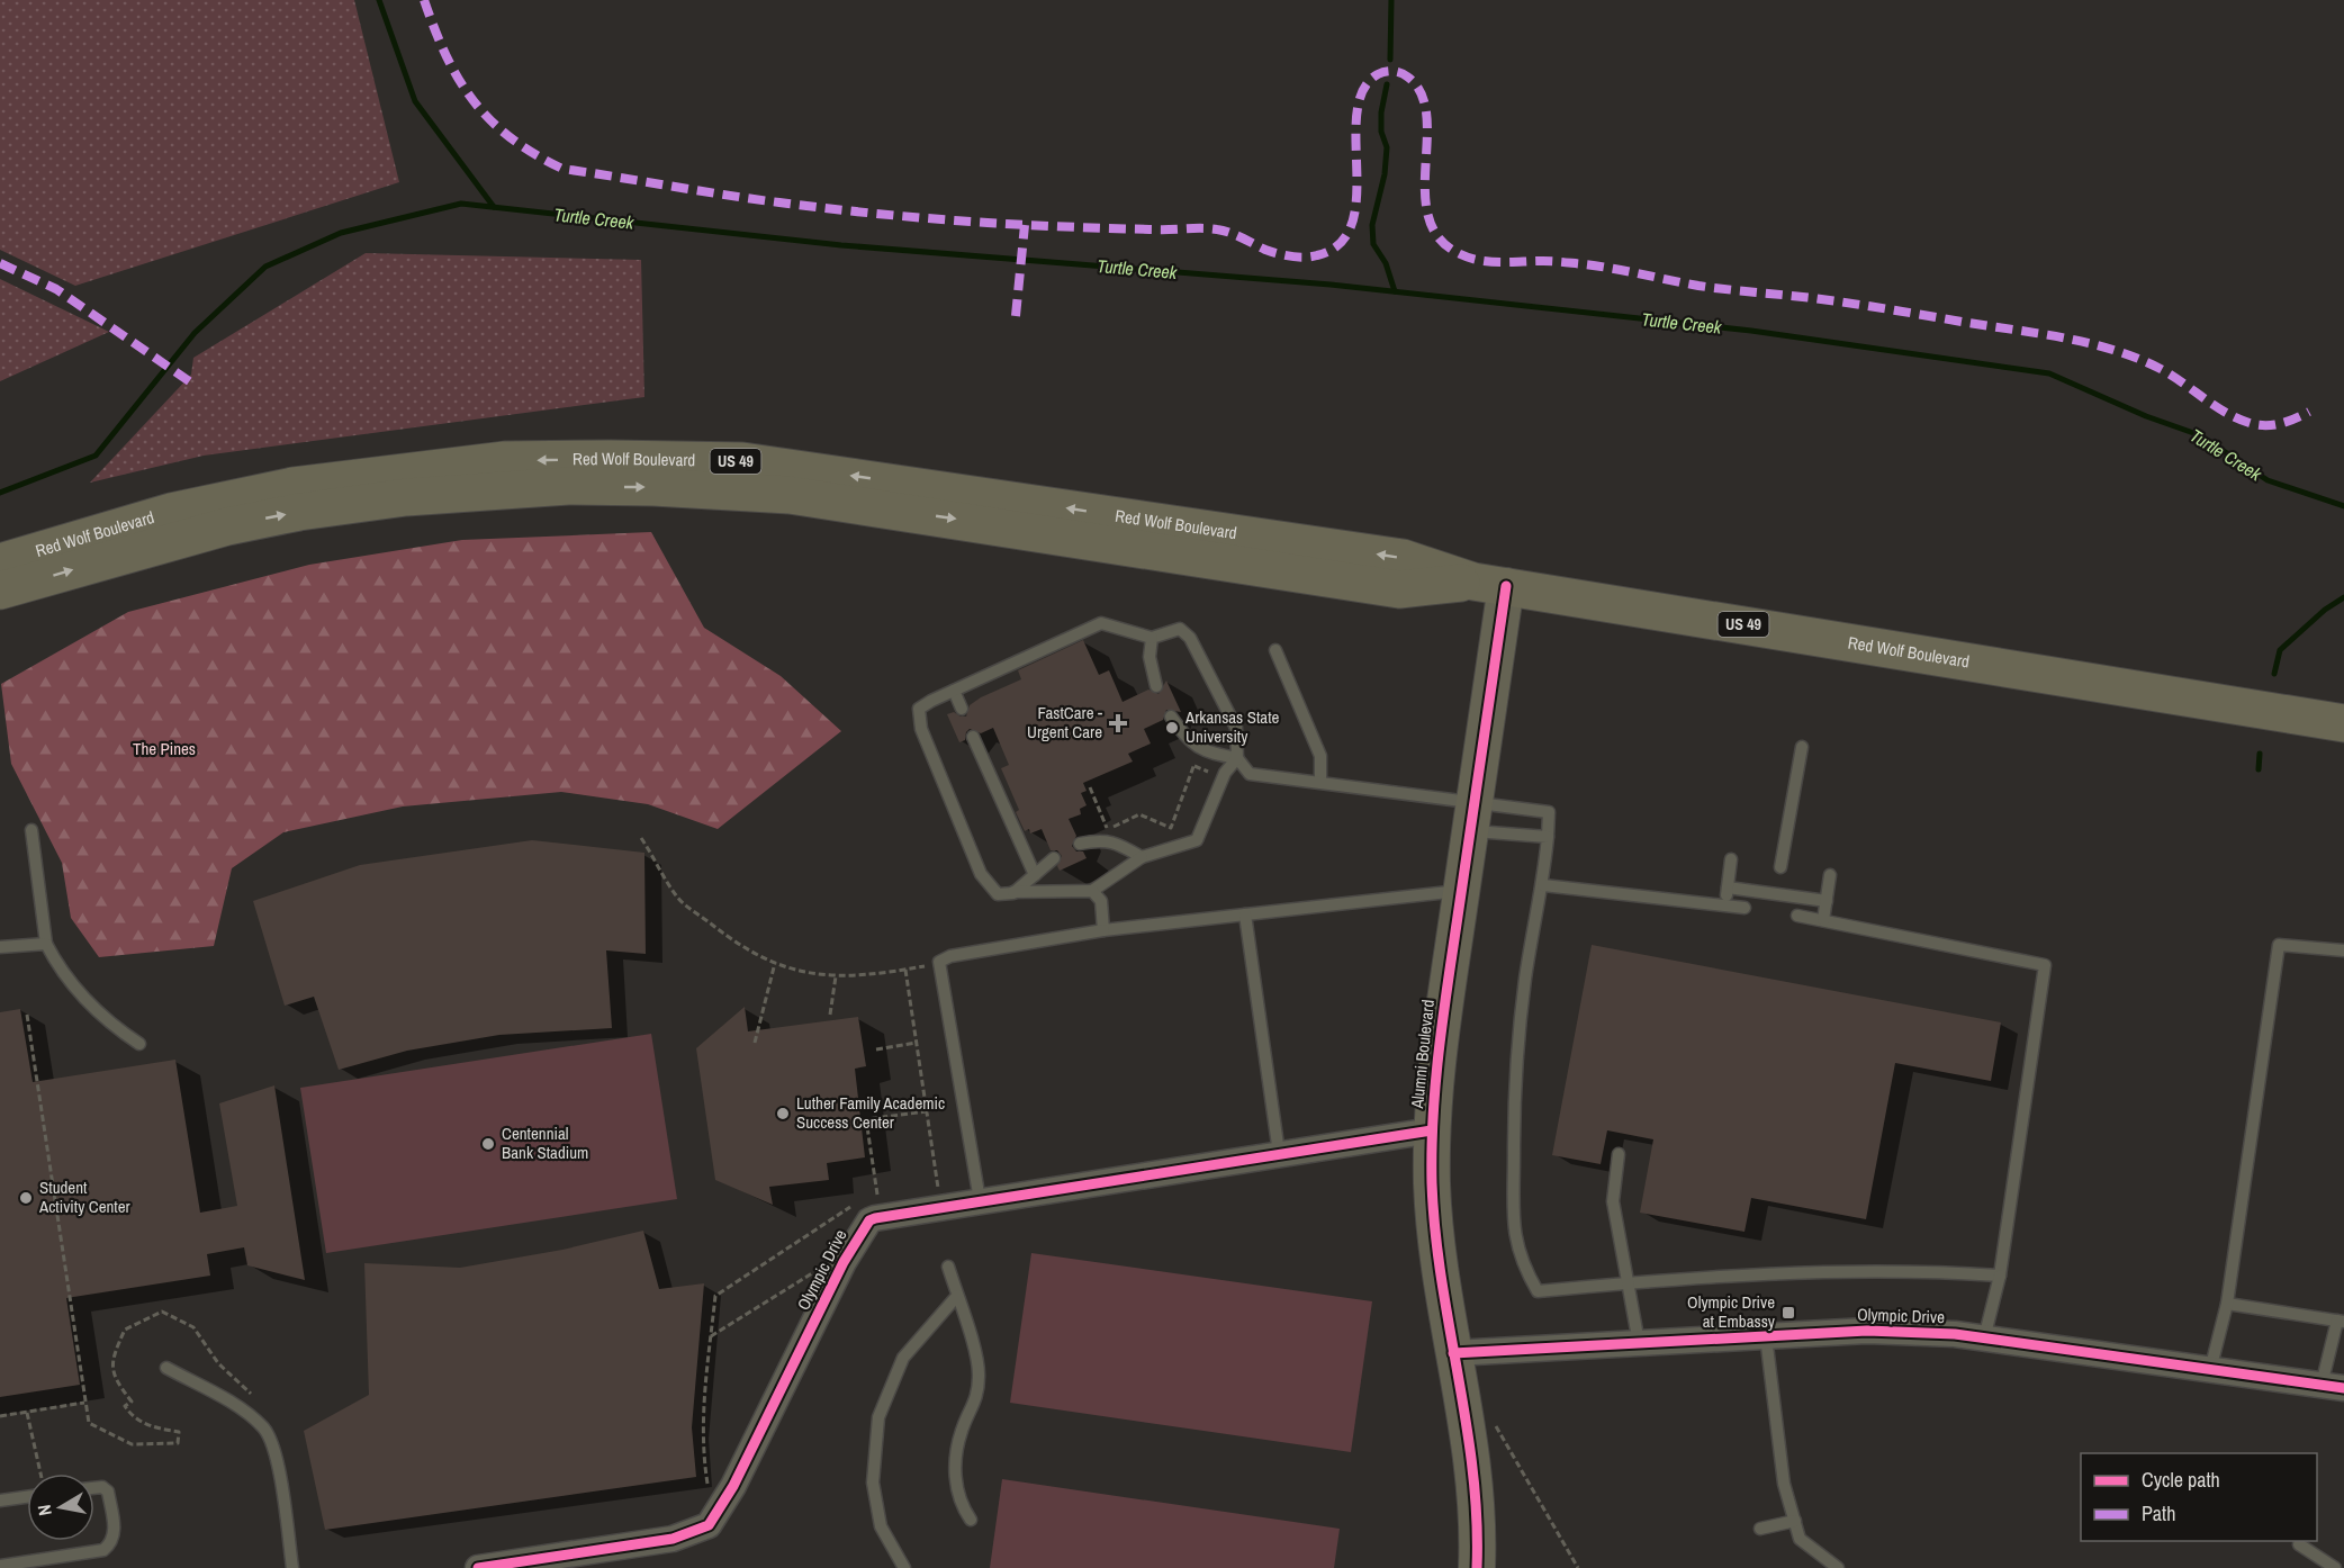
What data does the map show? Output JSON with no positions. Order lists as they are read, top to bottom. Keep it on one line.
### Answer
{"streets":{"highway":["Red Wolf Boulevard","US 49"],"street":["Alumni Boulevard","Olympic Drive"]},"crossings":[["Red Wolf Boulevard","Alumni Boulevard"],["Alumni Boulevard","Olympic Drive"]],"water":["Turtle Creek"],"parks":["The Pines"],"places":{"health":["FastCare - Urgent Care"],"other":["Arkansas State University","Luther Family Academic Success Center","Centennial Bank Stadium","Student Activity Center"],"transit":["Olympic Drive at Embassy"]},"legend":["Cycle path","Path"],"north":"left"}
